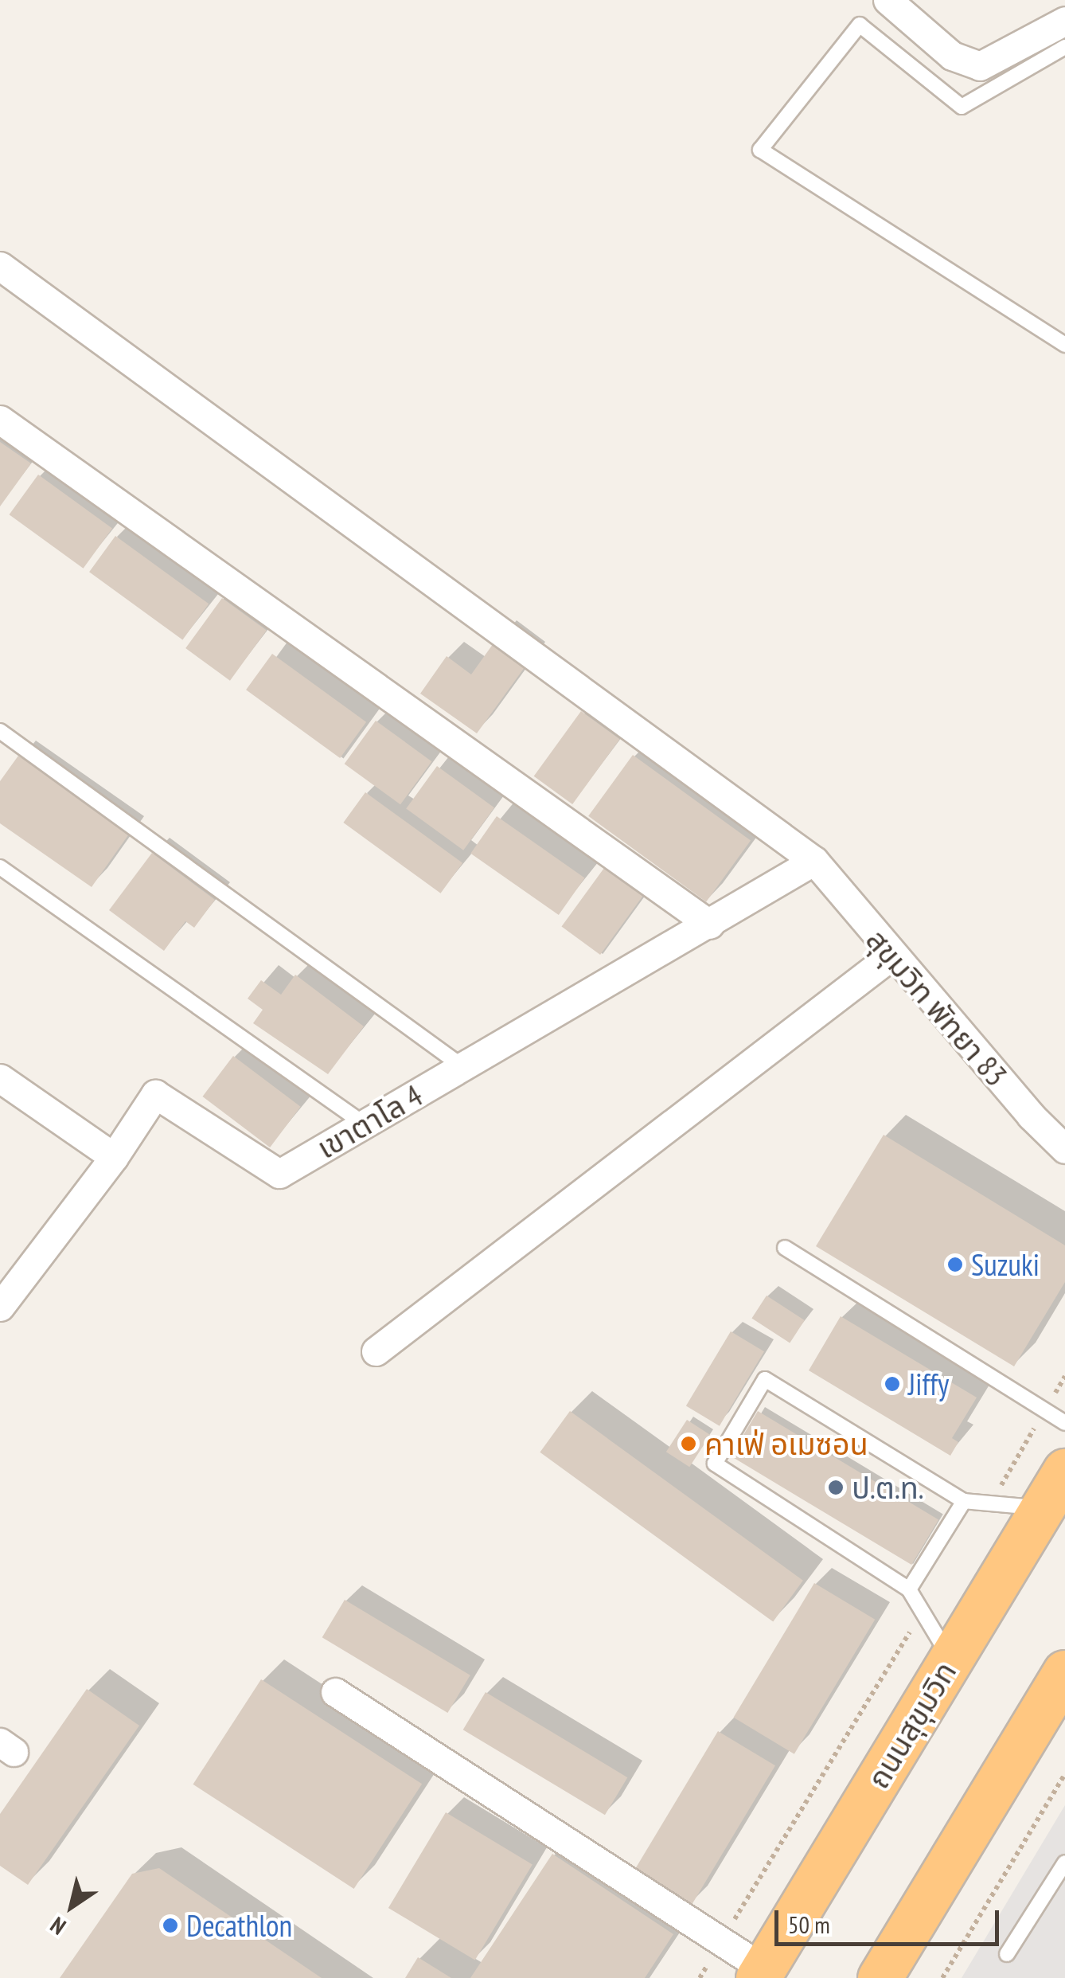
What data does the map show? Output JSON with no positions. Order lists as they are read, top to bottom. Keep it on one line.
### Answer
{"streets":{"highway":["ถนนสุขุมวิท"],"street":["สุขุมวิท พัทยา 83","เขาตาโล 4"]},"crossings":[["สุขุมวิท พัทยา 83","เขาตาโล 4"]],"places":["Suzuki","Jiffy","คาเฟ่ อเมซอน","ป.ต.ท.","Decathlon"],"scale_bar":"50 m","north":"bottom left"}
